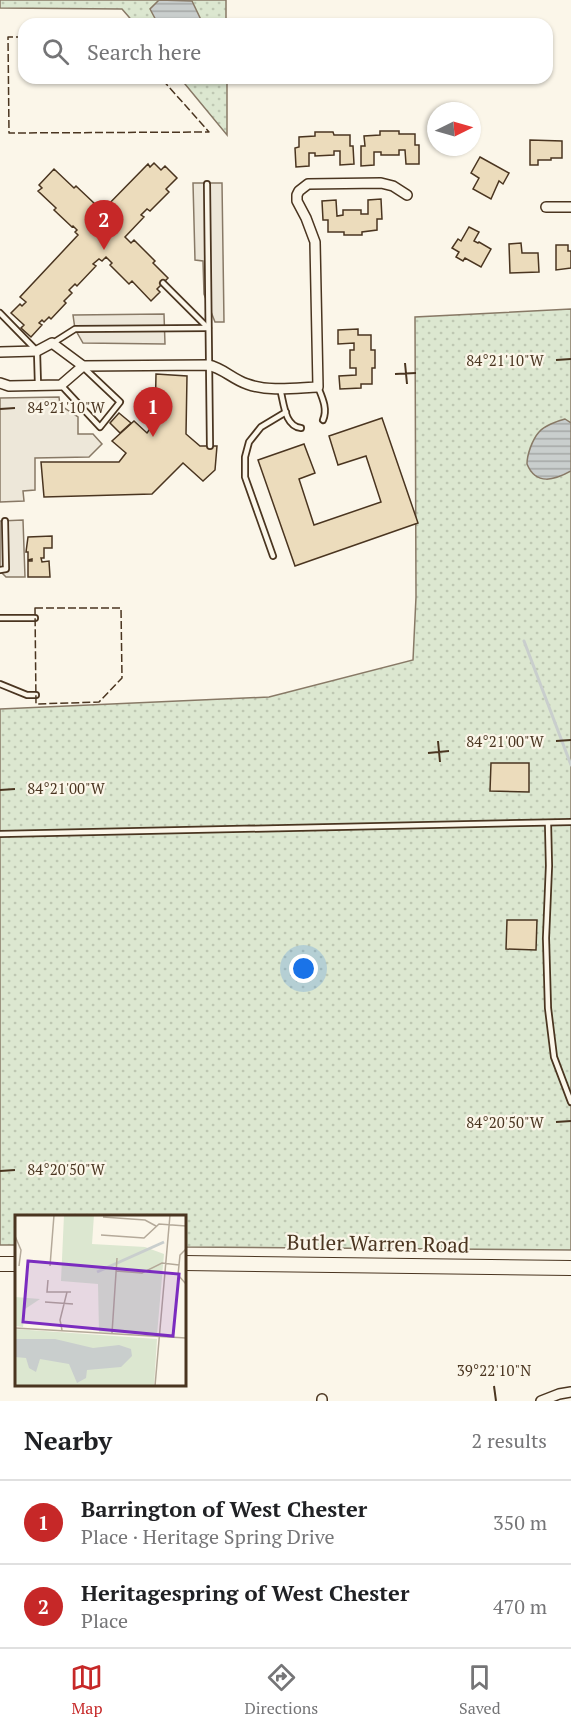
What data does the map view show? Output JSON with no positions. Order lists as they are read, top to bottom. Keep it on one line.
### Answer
{"streets":{"main road":["Butler Warren Road"]},"north":"right","page":{"search":"Search here","pins":["2","1"],"heading":["Nearby","2 results"],"list":[{"mark":"1","name":"Barrington of West Chester","note":"Place · Heritage Spring Drive","value":"350 m"},{"mark":"2","name":"Heritagespring of West Chester","note":"Place","value":"470 m"}],"nav":["Map","Directions","Saved"]},"coordinates":["84°21'10\"W","84°21'00\"W","84°20'50\"W","39°22'10\"N"]}
